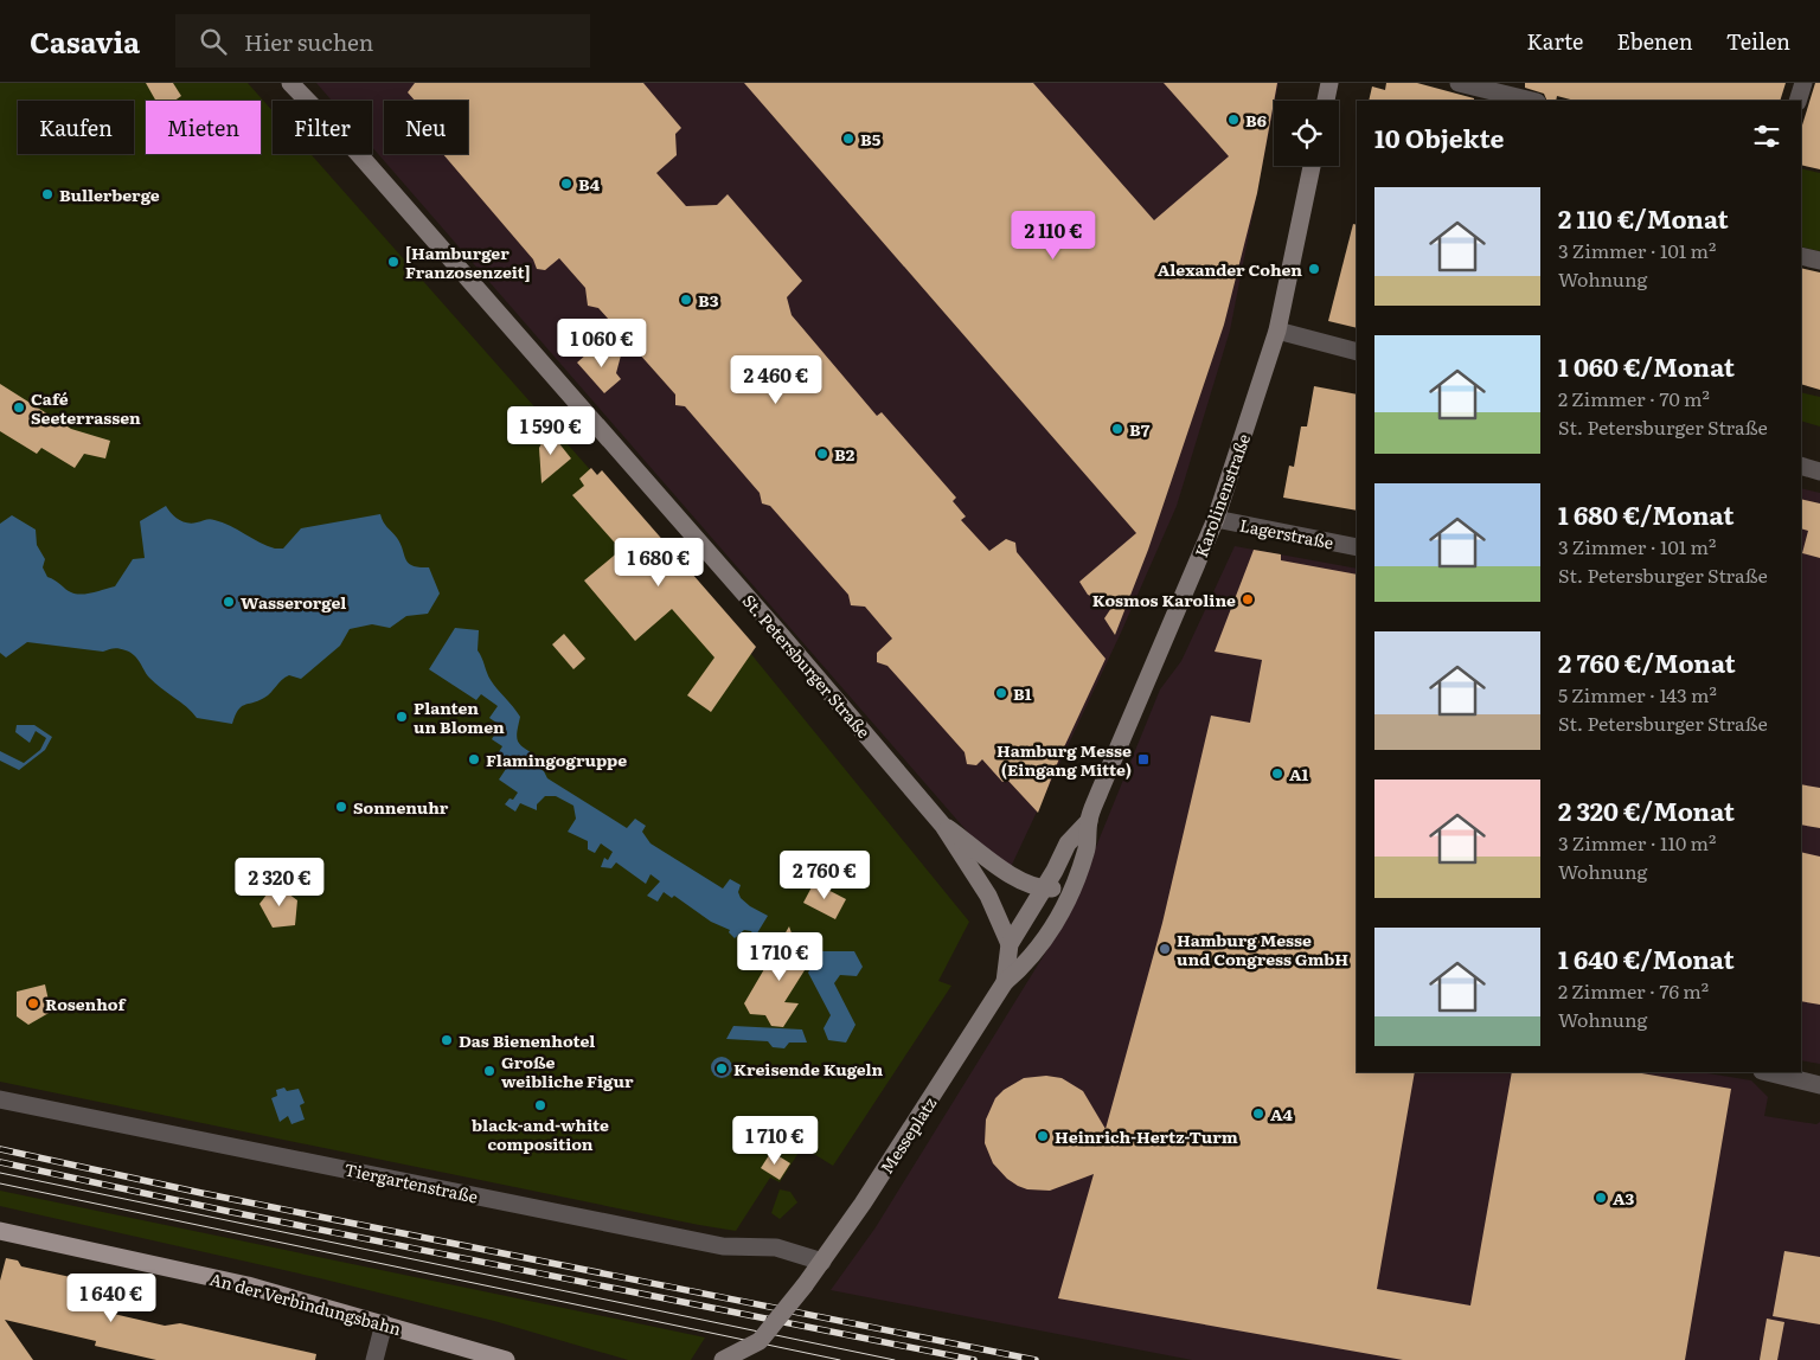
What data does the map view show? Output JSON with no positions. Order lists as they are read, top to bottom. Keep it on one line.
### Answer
{"streets":{"main road":["Karolinenstraße","St. Petersburger Straße","Messeplatz","An der Verbindungsbahn"],"street":["Lagerstraße","Tiergartenstraße"]},"crossings":[["Karolinenstraße","Lagerstraße"],["Karolinenstraße","St. Petersburger Straße"],["Karolinenstraße","Messeplatz"],["St. Petersburger Straße","Messeplatz"],["Messeplatz","Tiergartenstraße"]],"places":{"other":["B6","B5","B4","Bullerberge","[Hamburger Franzosenzeit]","Alexander Cohen","B3","Café Seeterrassen","B7","B2","Kosmos Karoline","Wasserorgel","B1","Planten un Blomen","Flamingogruppe","A1","Sonnenuhr","Hamburg Messe und Congress GmbH","Rosenhof","Das Bienenhotel","Kreisende Kugeln","Große weibliche Figur","black-and-white composition","A4","Heinrich-Hertz-Turm","A3"],"transit":["Hamburg Messe (Eingang Mitte)"]},"page":{"header":"Casavia","search":"Hier suchen","nav":["Karte","Ebenen","Teilen"],"chip":["Kaufen","Mieten","Filter","Neu"],"heading":"10 Objekte","list":[{"name":"2 110 €/Monat","note":"3 Zimmer · 101 m² · Wohnung"},{"name":"1 060 €/Monat","note":"2 Zimmer · 70 m² · St. Petersburger Straße"},{"name":"1 680 €/Monat","note":"3 Zimmer · 101 m² · St. Petersburger Straße"},{"name":"2 760 €/Monat","note":"5 Zimmer · 143 m² · St. Petersburger Straße"},{"name":"2 320 €/Monat","note":"3 Zimmer · 110 m² · Wohnung"},{"name":"1 640 €/Monat","note":"2 Zimmer · 76 m² · Wohnung"}],"price":["2 110 €","1 060 €","2 460 €","1 590 €","1 680 €","2 760 €","2 320 €","1 710 €","1 710 €","1 640 €"]}}
